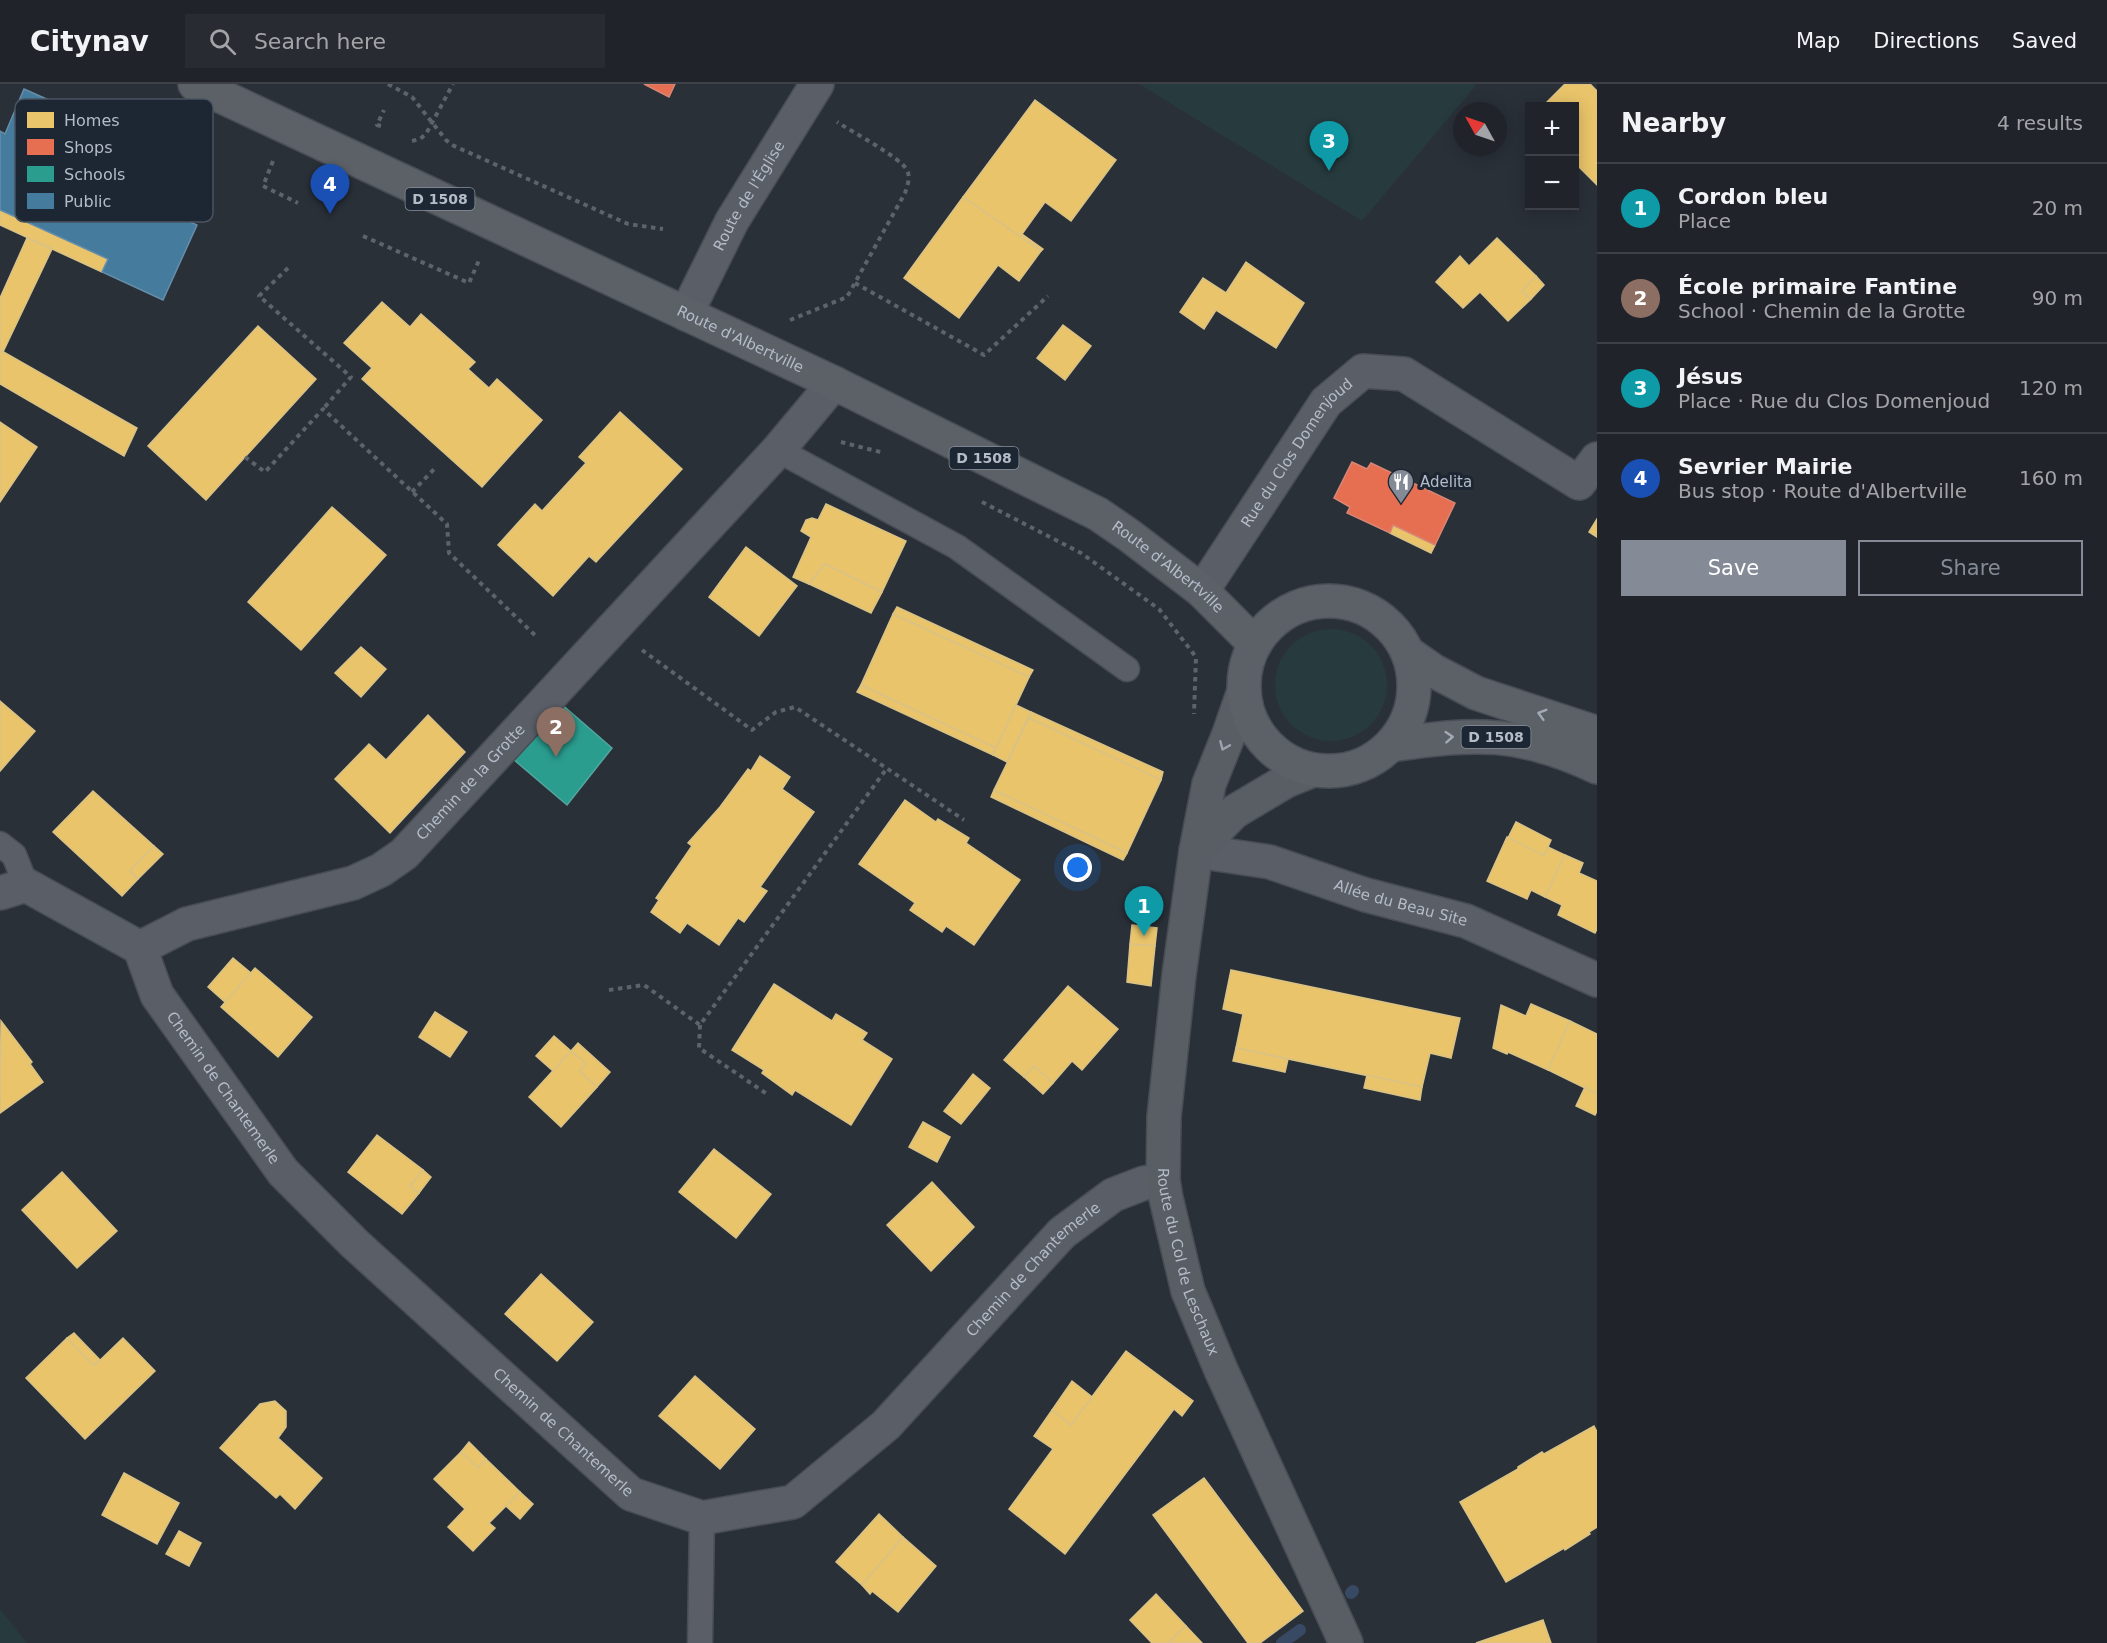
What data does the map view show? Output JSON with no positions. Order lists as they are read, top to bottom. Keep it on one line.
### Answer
{"streets":{"main road":["D 1508","Route d'Albertville","Route du Col de Leschaux"],"street":["Route de l'Église","Rue du Clos Domenjoud","Chemin de la Grotte","Allée du Beau Site","Chemin de Chantemerle"]},"crossings":[["Route de l'Église","Route d'Albertville"],["D 1508","Route d'Albertville"],["D 1508","Route du Col de Leschaux"],["Route d'Albertville","Rue du Clos Domenjoud"],["Route d'Albertville","Chemin de la Grotte"],["Route d'Albertville","Route du Col de Leschaux"],["Chemin de la Grotte","Chemin de Chantemerle"],["Allée du Beau Site","Route du Col de Leschaux"],["Chemin de Chantemerle","Route du Col de Leschaux"]],"places":{"restaurant":["Adelita"]},"legend":["Homes","Shops","Schools","Public"],"north":"top left","page":{"header":"Citynav","search":"Search here","nav":["Map","Directions","Saved"],"heading":["Nearby","4 results"],"map_buttons":["+","−"],"pins":["3","4","2","1"],"list":[{"mark":"1","name":"Cordon bleu","note":"Place","value":"20 m"},{"mark":"2","name":"École primaire Fantine","note":"School · Chemin de la Grotte","value":"90 m"},{"mark":"3","name":"Jésus","note":"Place · Rue du Clos Domenjoud","value":"120 m"},{"mark":"4","name":"Sevrier Mairie","note":"Bus stop · Route d'Albertville","value":"160 m"}],"buttons":["Save","Share"]}}
